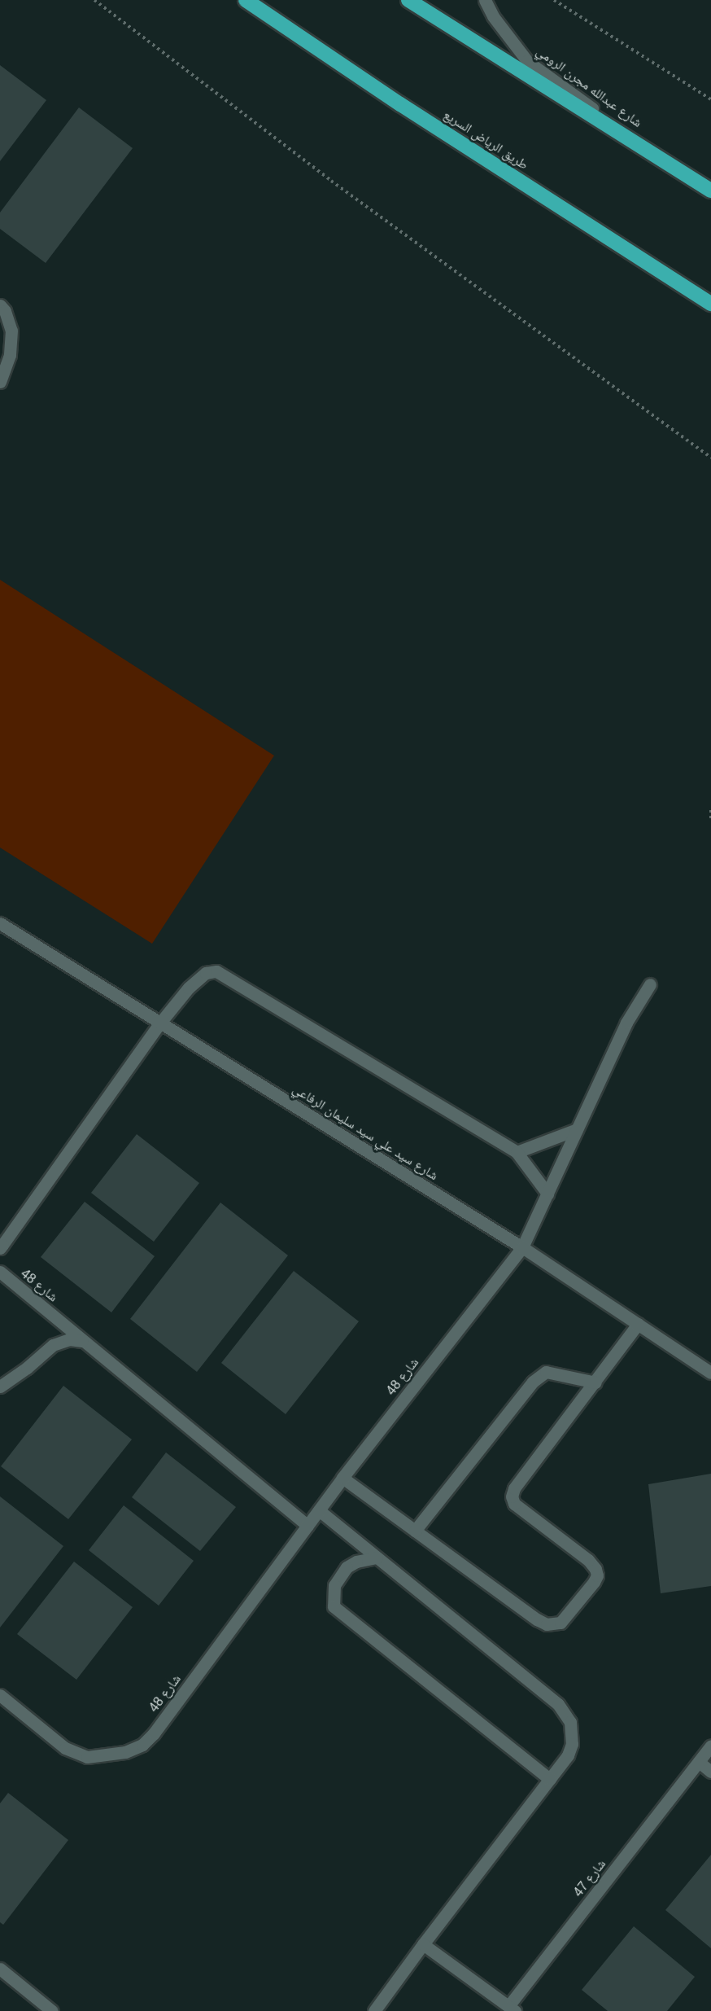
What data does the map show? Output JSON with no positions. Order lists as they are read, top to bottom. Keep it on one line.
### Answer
{"streets":{"highway":["طريق الرياض السريع"],"street":["شارع عبدالله مجرن الرومي","شارع سيد علي سيد سليمان الرفاعي","شارع 48","شارع 47"]},"crossings":[["شارع سيد علي سيد سليمان الرفاعي","شارع 48"]]}
